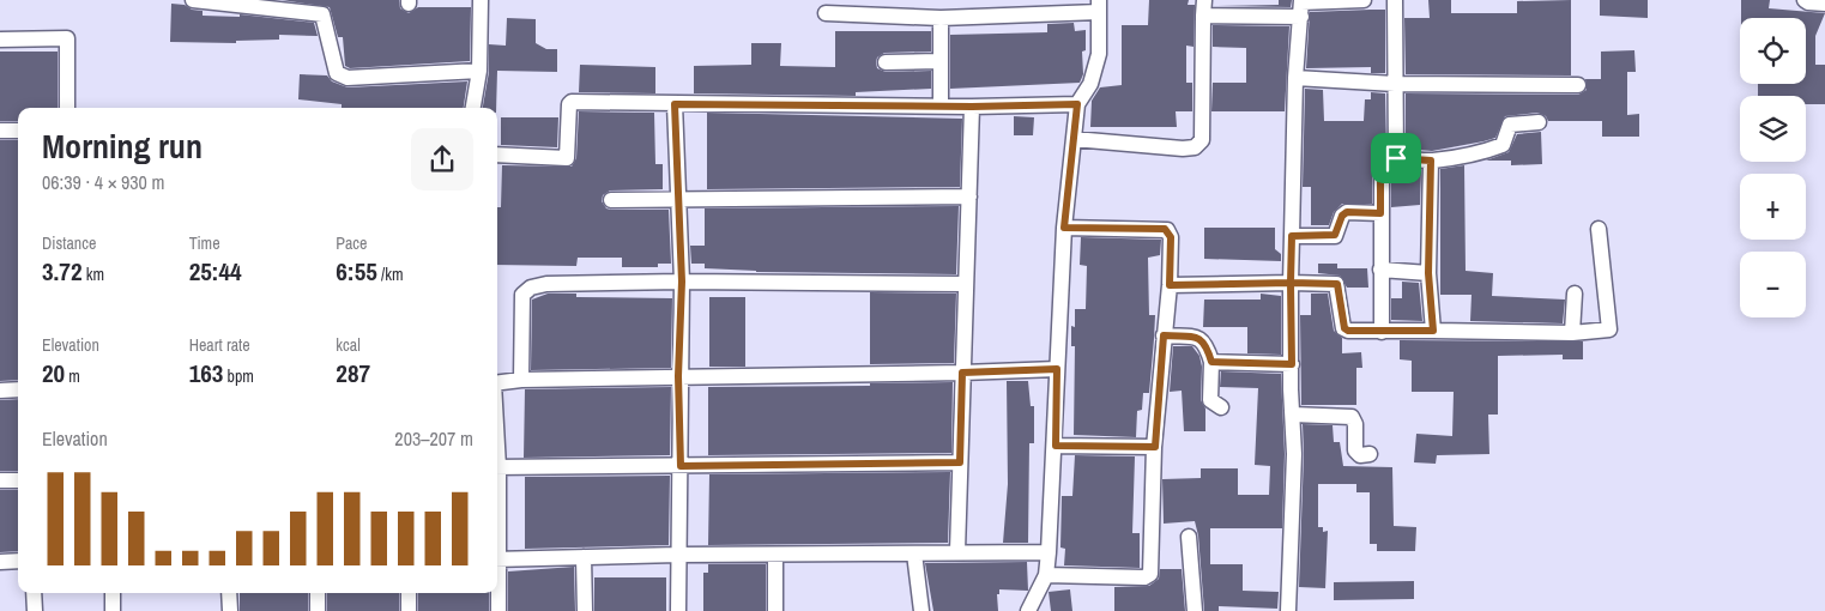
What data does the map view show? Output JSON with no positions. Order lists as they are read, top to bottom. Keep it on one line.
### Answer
{"page":{"map_buttons":["+","−"],"heading":["Morning run","06:39 · 4 × 930 m"],"stats":[["Distance","3.72 km"],["Time","25:44"],["Pace","6:55 /km"],["Elevation","20 m"],["Heart rate","163 bpm"],["kcal","287"]],"chart":["Elevation","203–207 m"]}}
